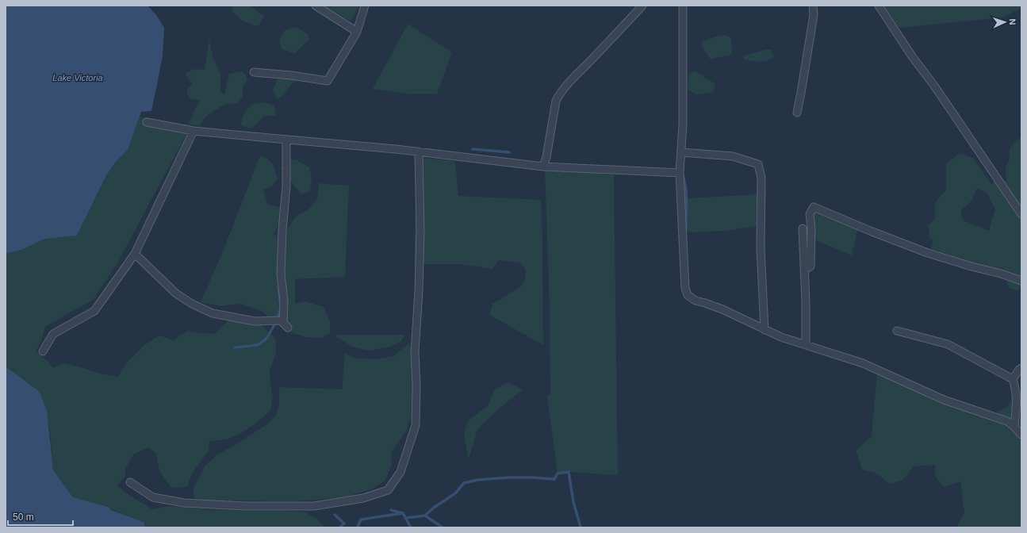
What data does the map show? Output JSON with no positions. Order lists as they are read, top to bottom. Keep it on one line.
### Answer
{"water":["Lake Victoria"],"scale_bar":"50 m","north":"right"}
